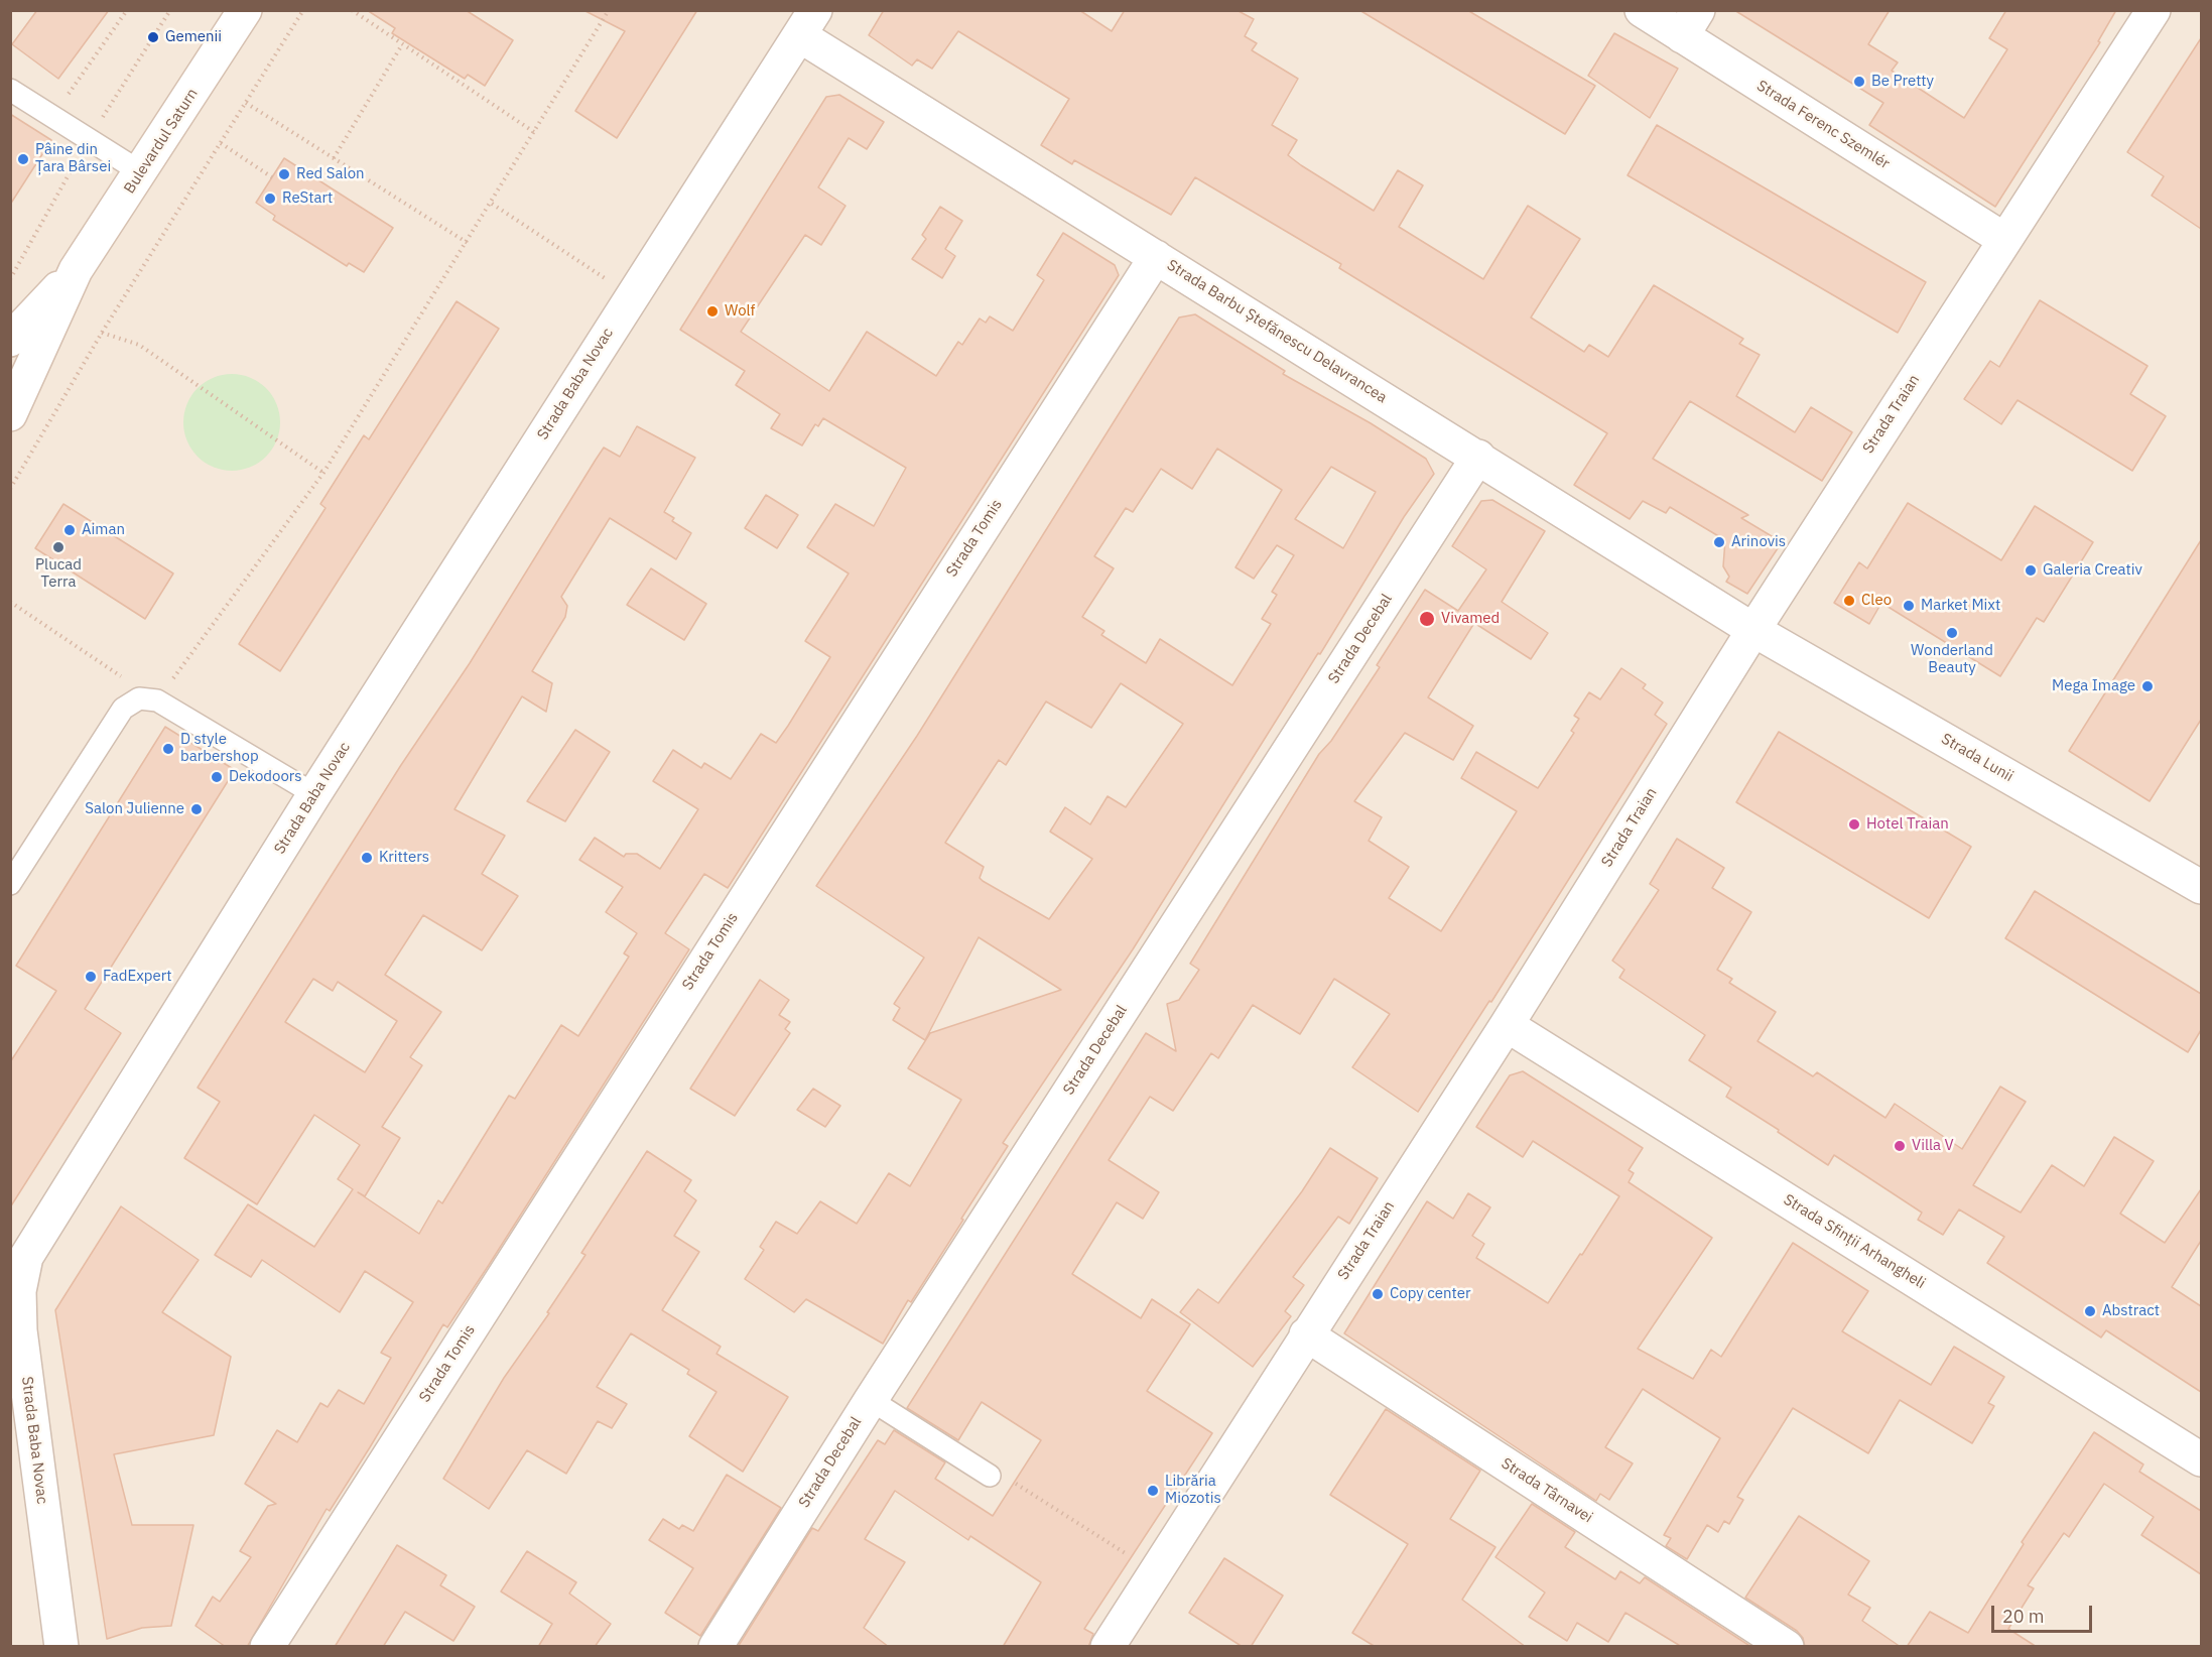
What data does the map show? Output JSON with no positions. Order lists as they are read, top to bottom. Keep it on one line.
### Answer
{"streets":{"street":["Strada Ferenc Szemlér","Bulevardul Saturn","Strada Barbu Ștefănescu Delavrancea","Strada Baba Novac","Strada Traian","Strada Tomis","Strada Decebal","Strada Lunii","Strada Sfinții Arhangheli","Strada Târnavei"]},"crossings":[["Strada Ferenc Szemlér","Strada Traian"],["Strada Barbu Ștefănescu Delavrancea","Strada Baba Novac"],["Strada Barbu Ștefănescu Delavrancea","Strada Traian"],["Strada Barbu Ștefănescu Delavrancea","Strada Tomis"],["Strada Barbu Ștefănescu Delavrancea","Strada Decebal"],["Strada Barbu Ștefănescu Delavrancea","Strada Lunii"],["Strada Traian","Strada Lunii"],["Strada Traian","Strada Sfinții Arhangheli"],["Strada Traian","Strada Târnavei"]],"places":["Gemenii","Be Pretty","Pâine din Țara Bârsei","Red Salon","ReStart","Wolf","Aiman","Arinovis","Plucad Terra","Galeria Creativ","Cleo","Market Mixt","Vivamed","Wonderland Beauty","Mega Image","D style barbershop","Dekodoors","Salon Julienne","Hotel Traian","Kritters","FadExpert","Villa V","Copy center","Abstract","Librăria Miozotis"],"scale_bar":"20 m"}
